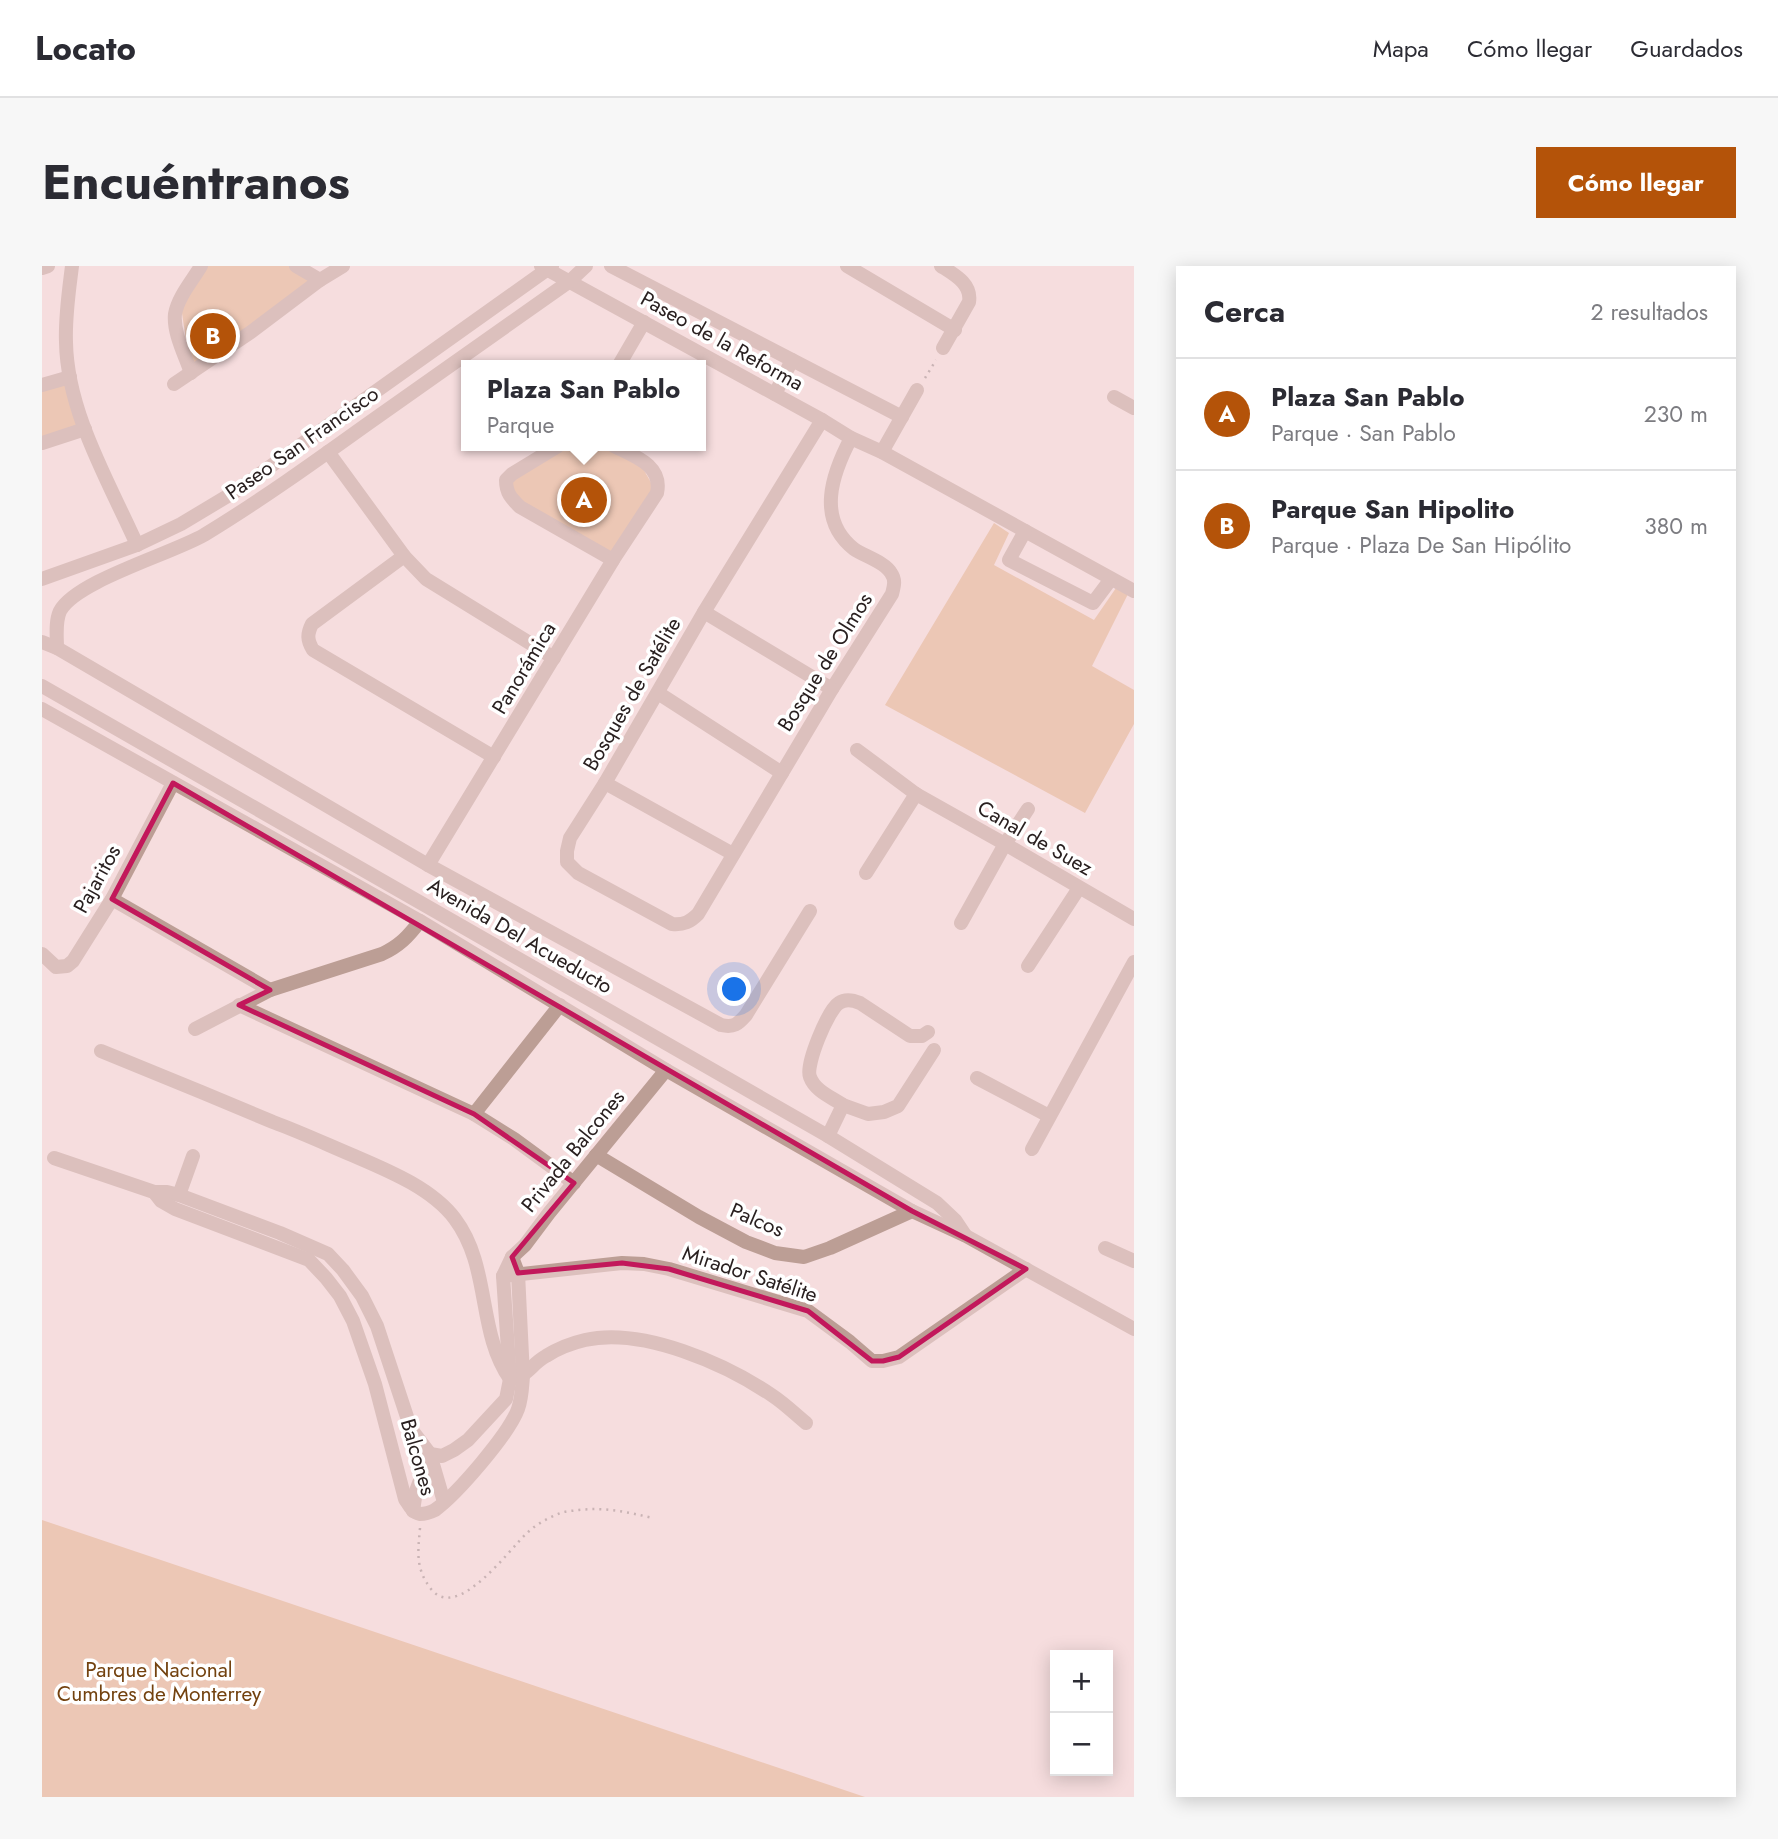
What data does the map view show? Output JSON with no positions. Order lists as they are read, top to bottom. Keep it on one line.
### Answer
{"streets":{"street":["Paseo de la Reforma","Paseo San Francisco","Bosque de Olmos","Panorámica","Bosques de Satélite","Canal de Suez","Pajaritos","Avenida Del Acueducto","Privada Balcones","Palcos","Mirador Satélite","Balcones"]},"crossings":[["Paseo de la Reforma","Paseo San Francisco"],["Paseo de la Reforma","Bosque de Olmos"],["Paseo de la Reforma","Bosques de Satélite"],["Paseo San Francisco","Avenida Del Acueducto"],["Bosque de Olmos","Bosques de Satélite"],["Panorámica","Avenida Del Acueducto"],["Pajaritos","Avenida Del Acueducto"],["Avenida Del Acueducto","Privada Balcones"],["Avenida Del Acueducto","Palcos"],["Avenida Del Acueducto","Mirador Satélite"],["Privada Balcones","Palcos"],["Privada Balcones","Mirador Satélite"],["Privada Balcones","Balcones"]],"parks":["Parque Nacional Cumbres de Monterrey"],"page":{"header":"Locato","nav":["Mapa","Cómo llegar","Guardados"],"title":"Encuéntranos","buttons":"Cómo llegar","heading":["Cerca","2 resultados"],"pins":["B","A"],"list":[{"mark":"A","name":"Plaza San Pablo","note":"Parque · San Pablo","value":"230 m"},{"mark":"B","name":"Parque San Hipolito","note":"Parque · Plaza De San Hipólito","value":"380 m"}],"popup":["Plaza San Pablo","Parque"],"map_buttons":["+","−"]}}
